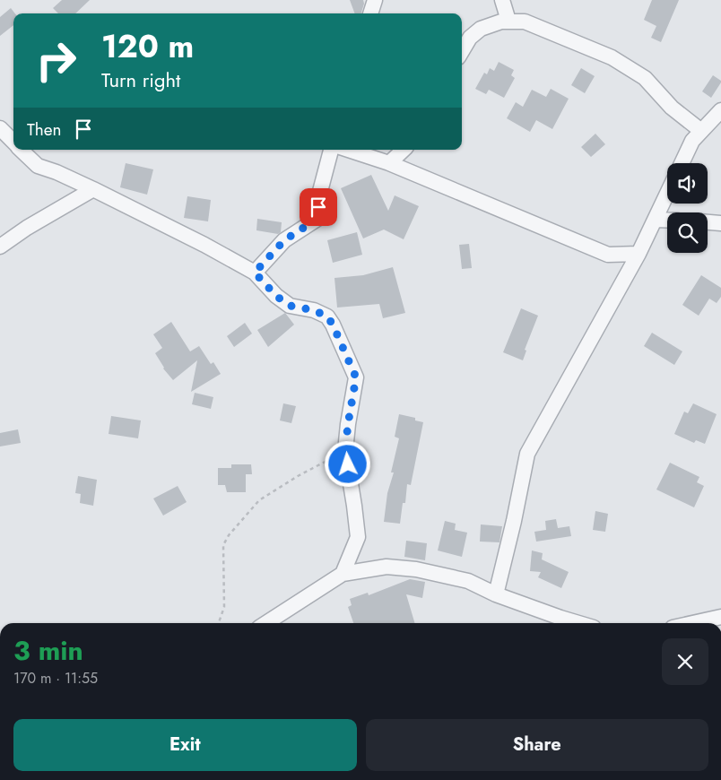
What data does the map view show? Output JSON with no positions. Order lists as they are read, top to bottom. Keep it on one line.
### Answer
{"page":{"turn":["120 m","Turn right"],"then":"Then","heading":["3 min","170 m · 11:55"],"buttons":["Exit","Share"]}}
